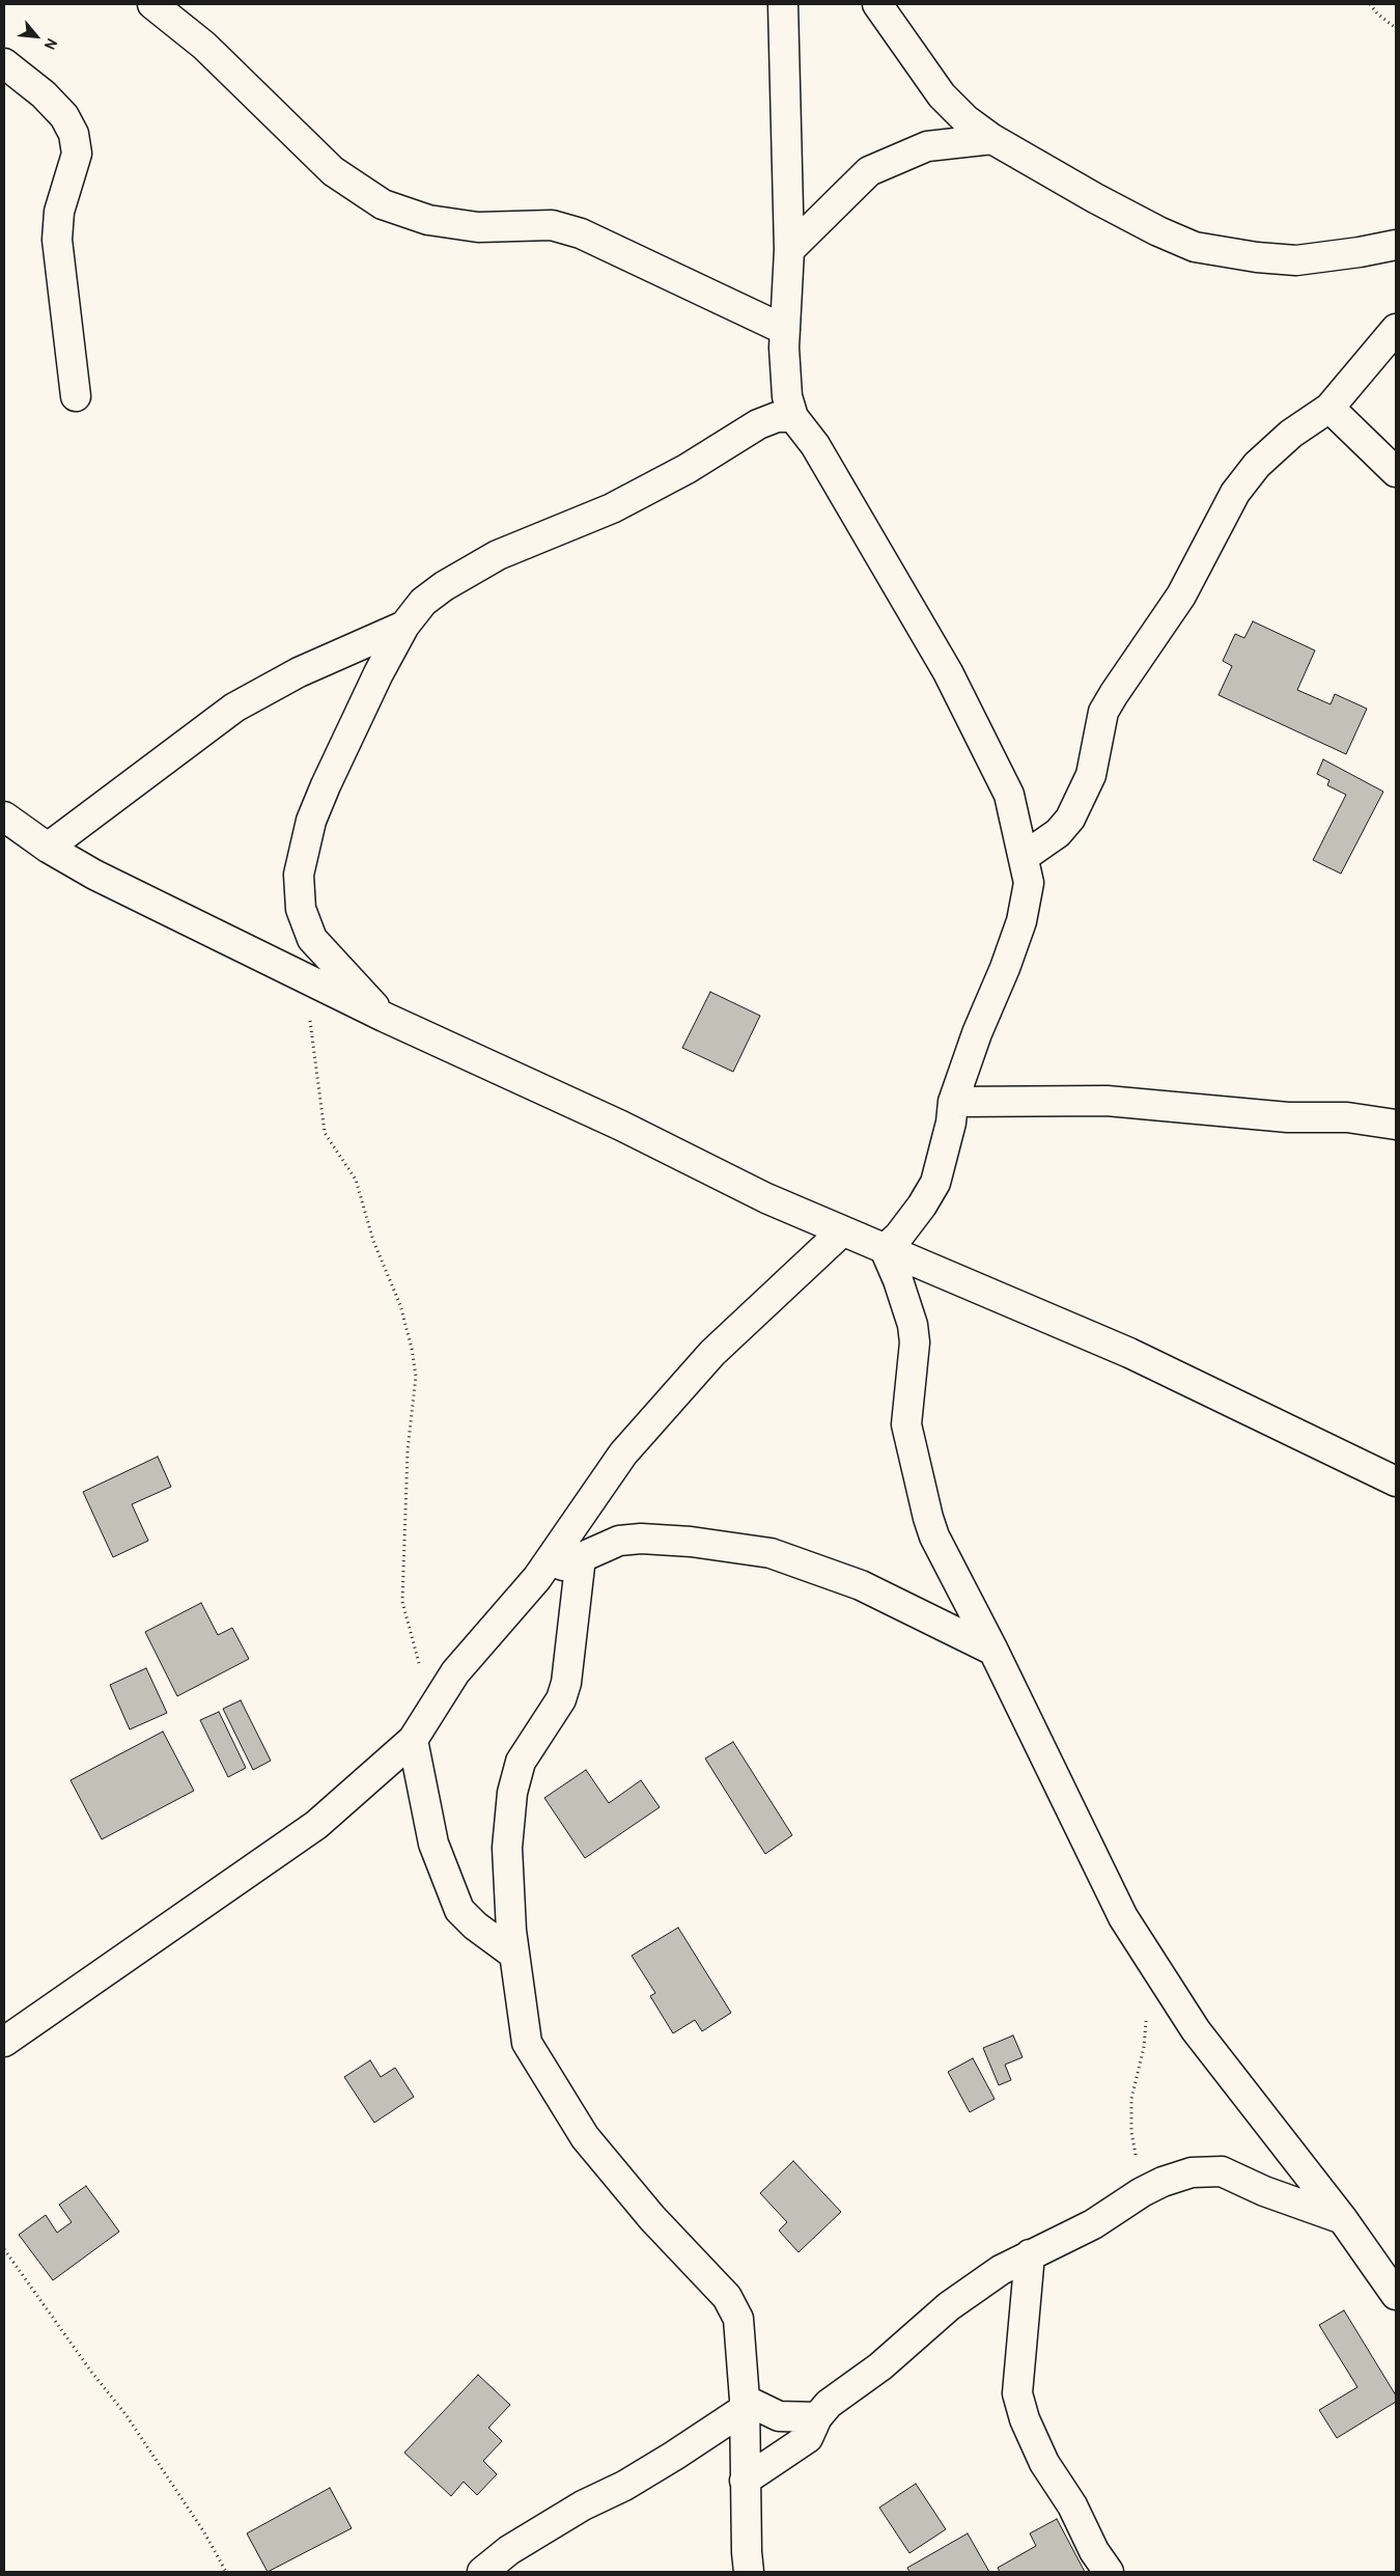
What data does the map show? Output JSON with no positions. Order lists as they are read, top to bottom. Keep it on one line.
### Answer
{"north":"bottom right"}
